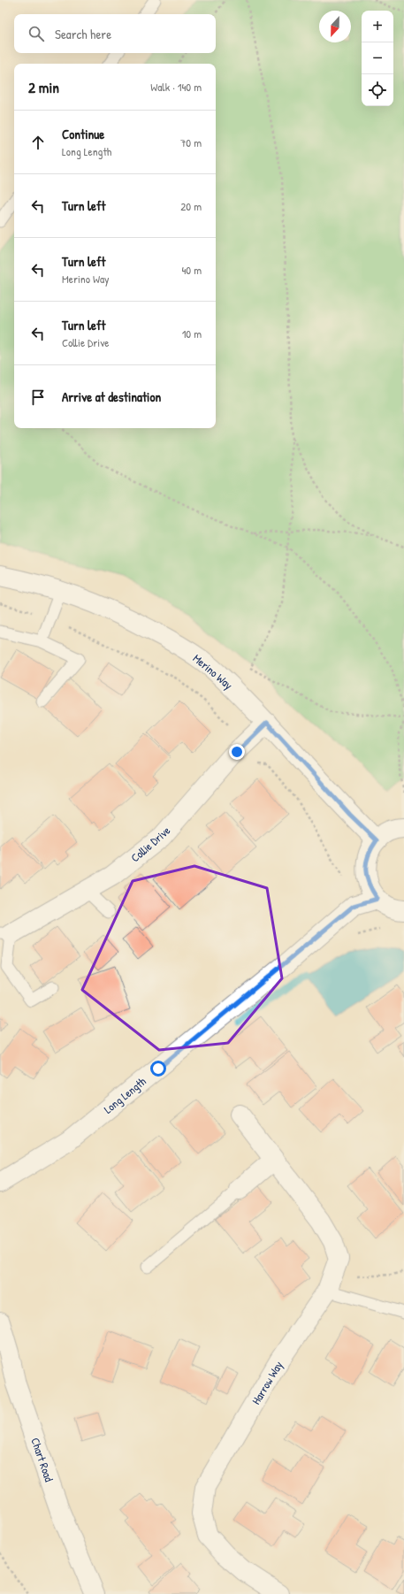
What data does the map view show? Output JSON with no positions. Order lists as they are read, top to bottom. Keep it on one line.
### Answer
{"streets":{"street":["Merino Way","Collie Drive","Long Length","Harrow Way","Chart Road"]},"crossings":[["Merino Way","Collie Drive"]],"north":"bottom","page":{"map_buttons":["+","−"],"search":"Search here","heading":["2 min","Walk · 140 m"],"list":[["Continue","Long Length","70 m"],["Turn left","20 m"],["Turn left","Merino Way","40 m"],["Turn left","Collie Drive","10 m"],"Arrive at destination"]}}
